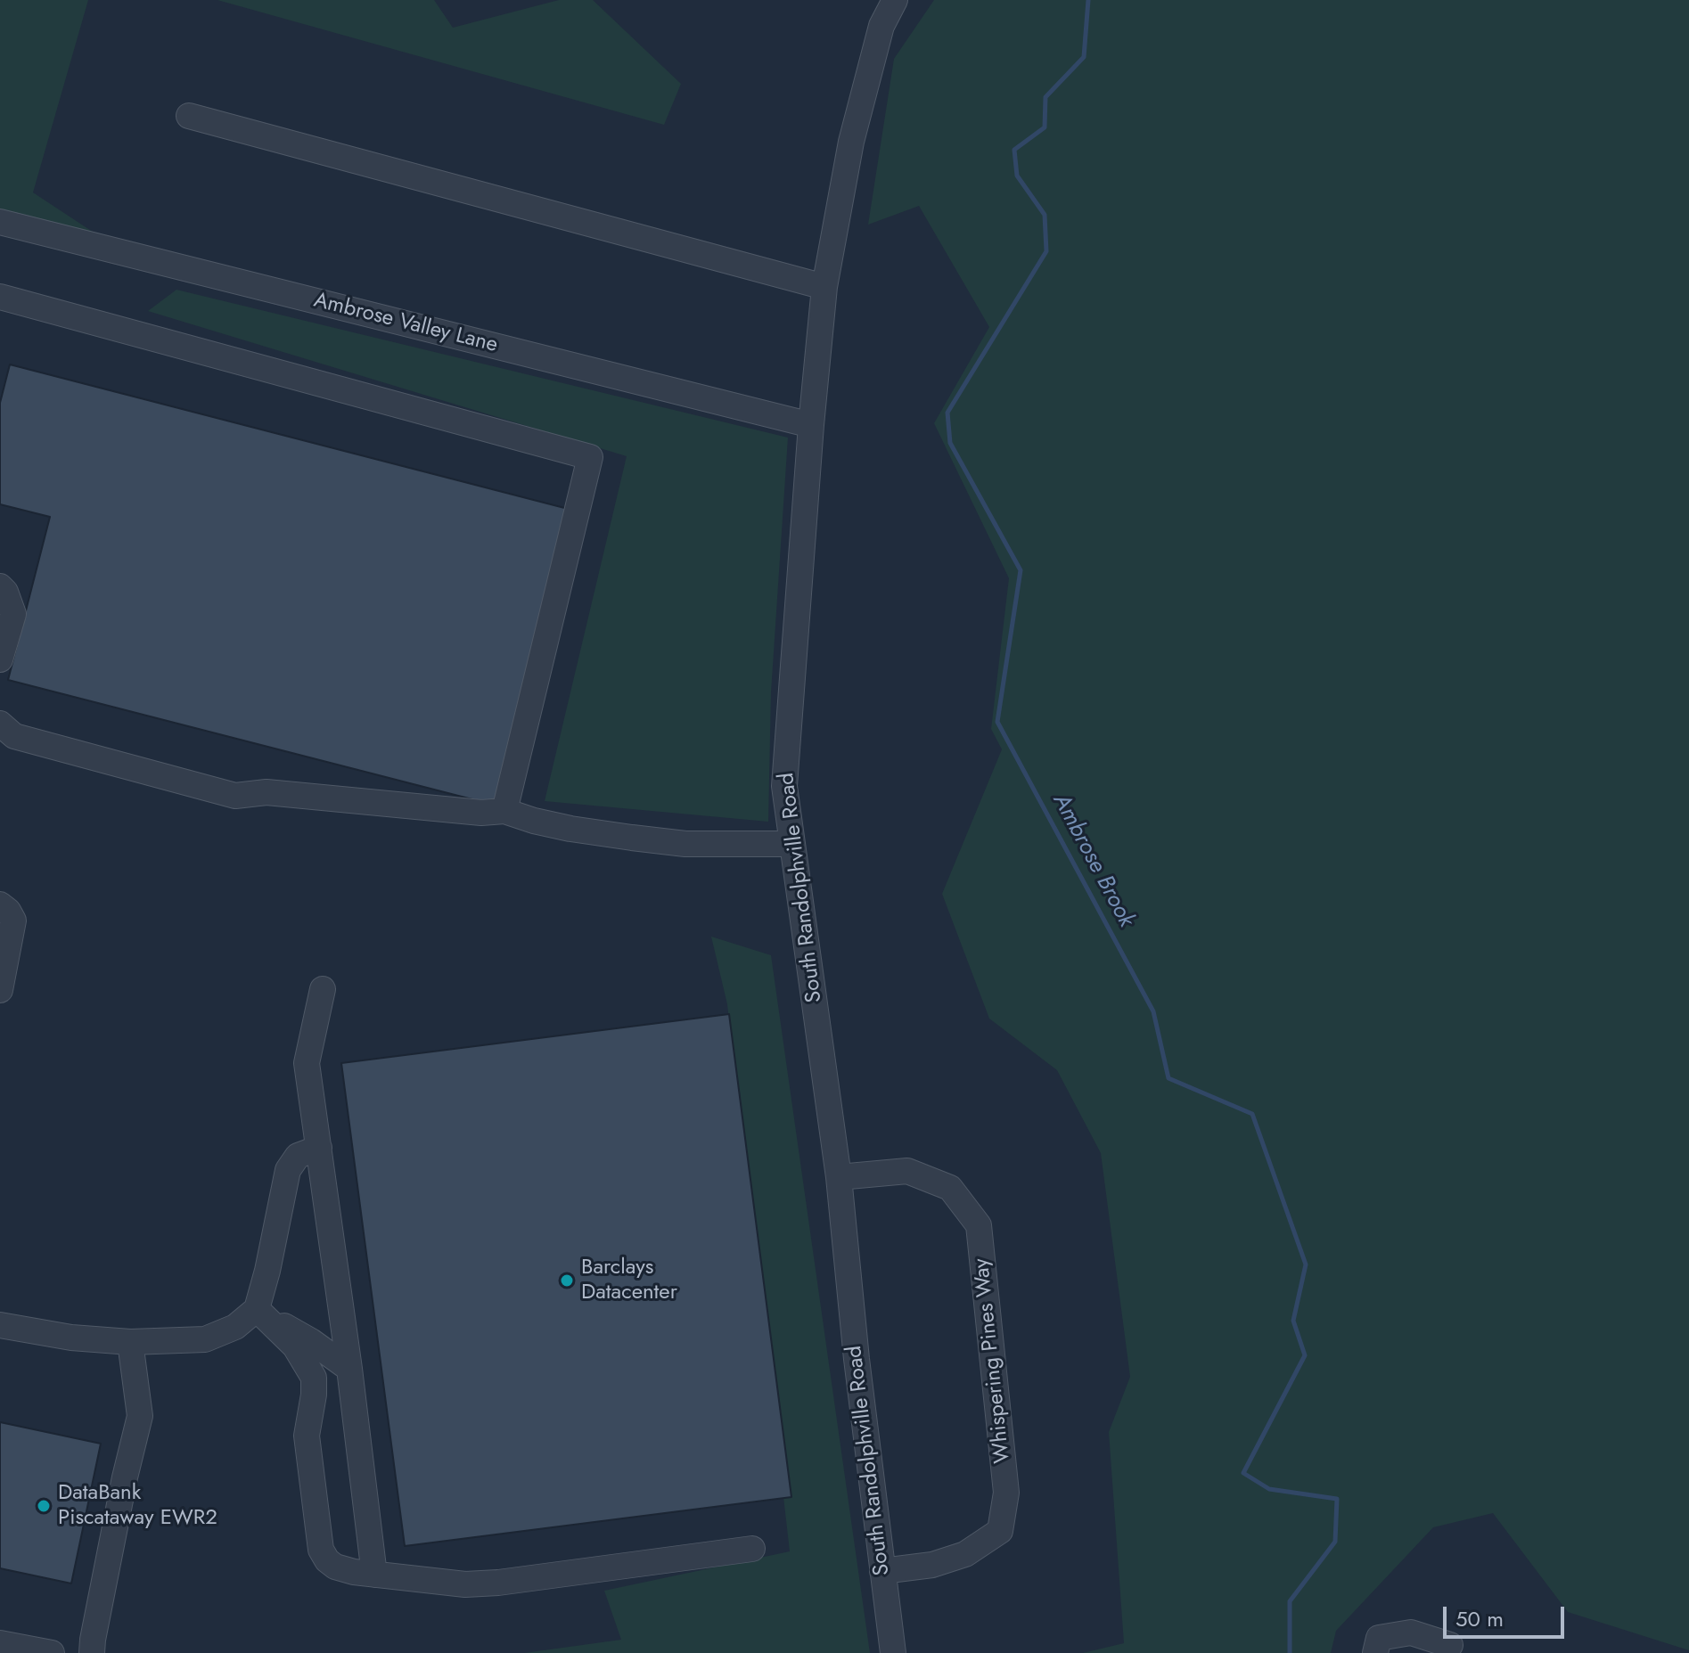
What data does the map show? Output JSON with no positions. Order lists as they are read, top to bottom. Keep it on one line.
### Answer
{"streets":{"street":["Ambrose Valley Lane","South Randolphville Road","Whispering Pines Way"]},"crossings":[["Ambrose Valley Lane","South Randolphville Road"],["South Randolphville Road","Whispering Pines Way"]],"water":["Ambrose Brook"],"places":["Barclays Datacenter","DataBank Piscataway EWR2"],"scale_bar":"50 m"}
